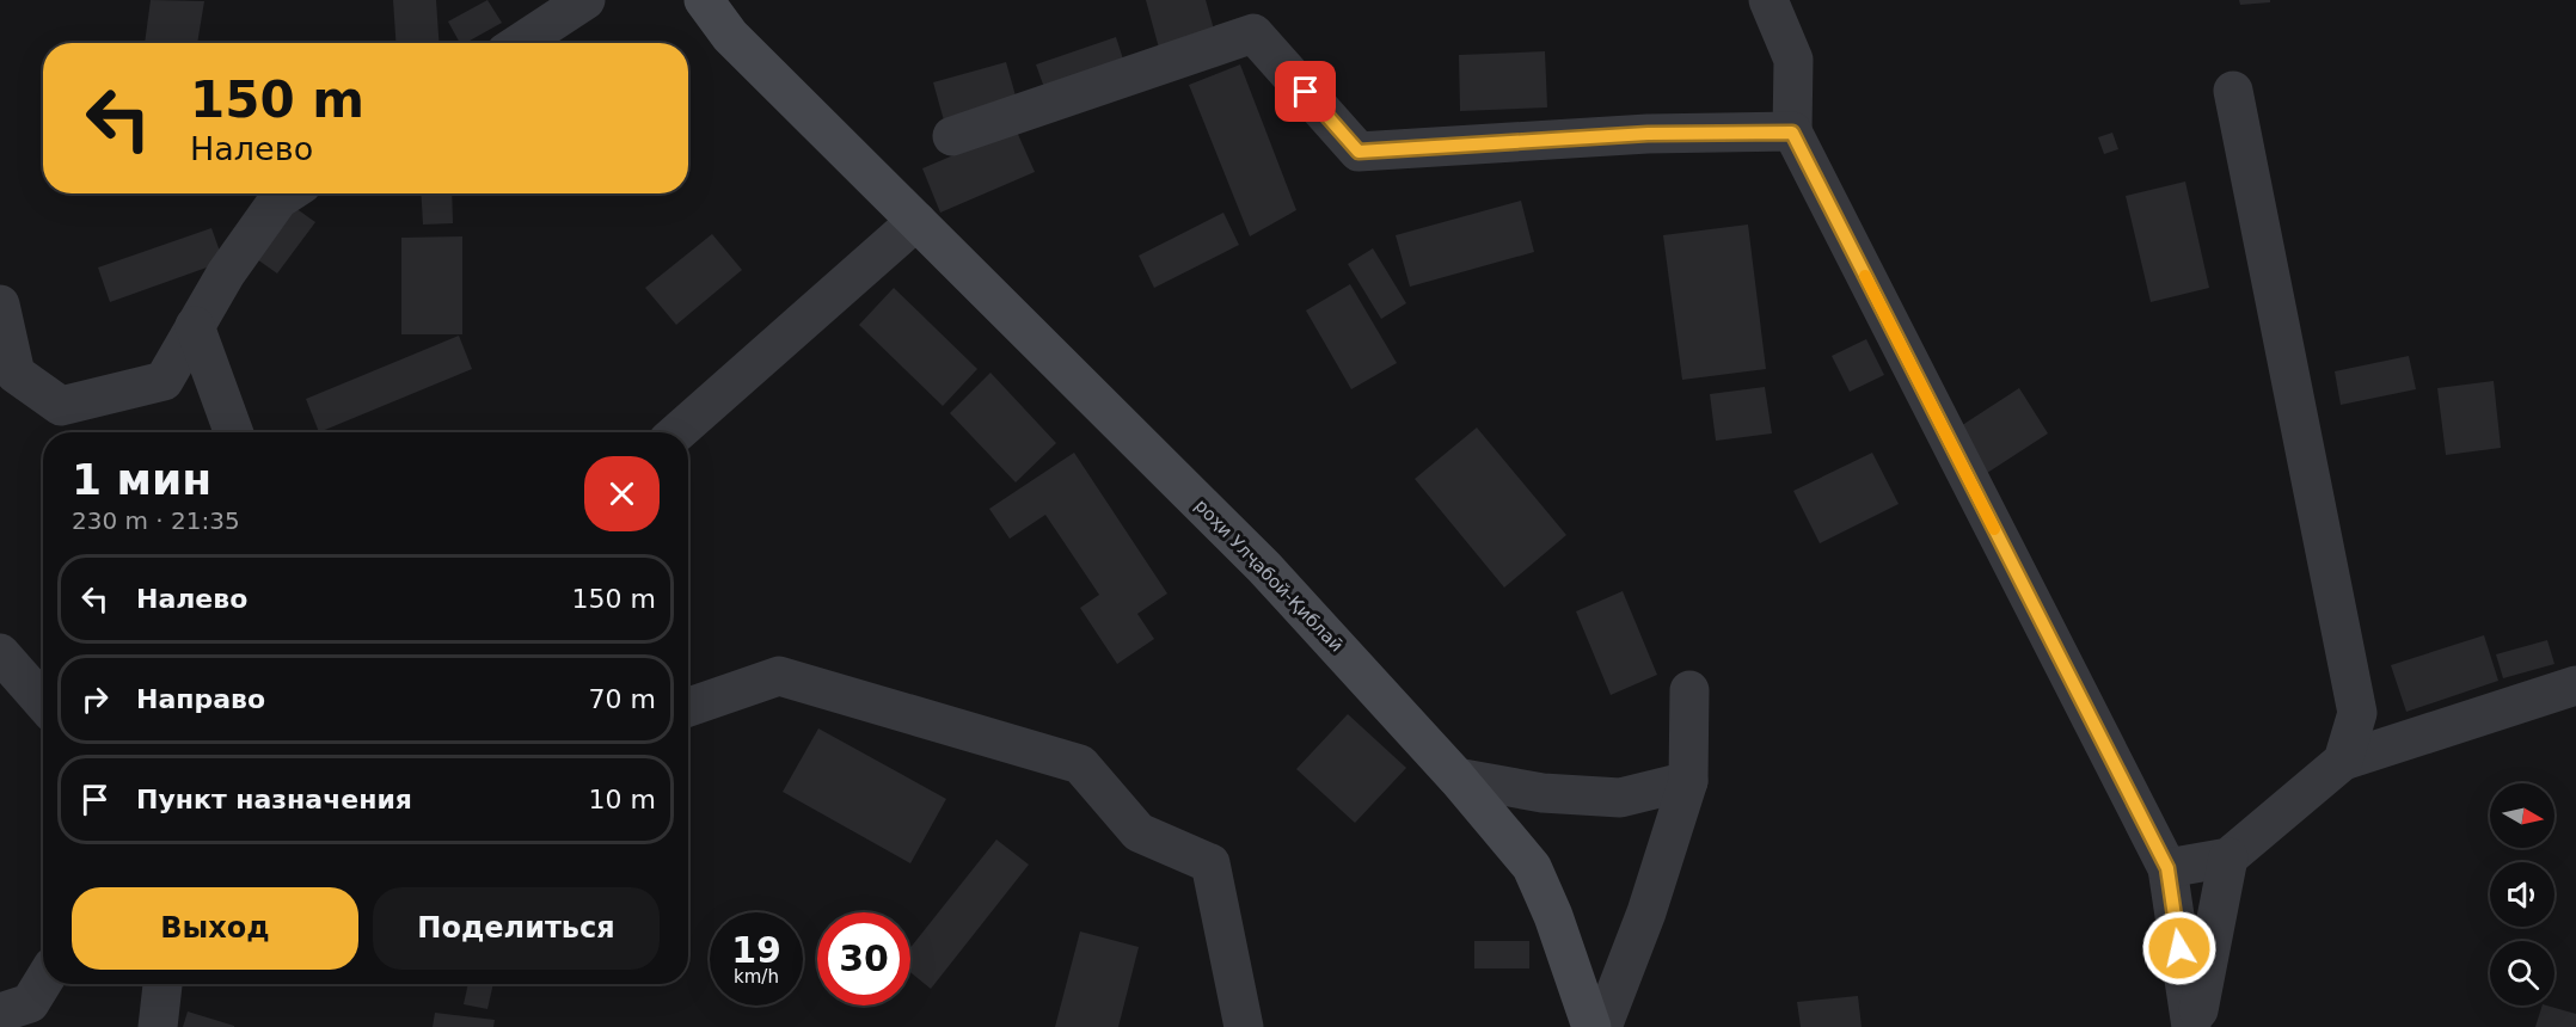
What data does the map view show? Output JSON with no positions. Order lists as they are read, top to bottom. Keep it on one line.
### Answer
{"streets":{"street":["роҳи Улҷабой-Қиблаӣ"]},"north":"right","page":{"turn":["150 m","Налево"],"heading":["1 мин","230 m · 21:35"],"list":[{"name":"Налево","value":"150 m"},{"name":"Направо","value":"70 m"},{"name":"Пункт назначения","value":"10 m"}],"buttons":["Выход","Поделиться"],"speed":"19 km/h","limit":"30"}}
